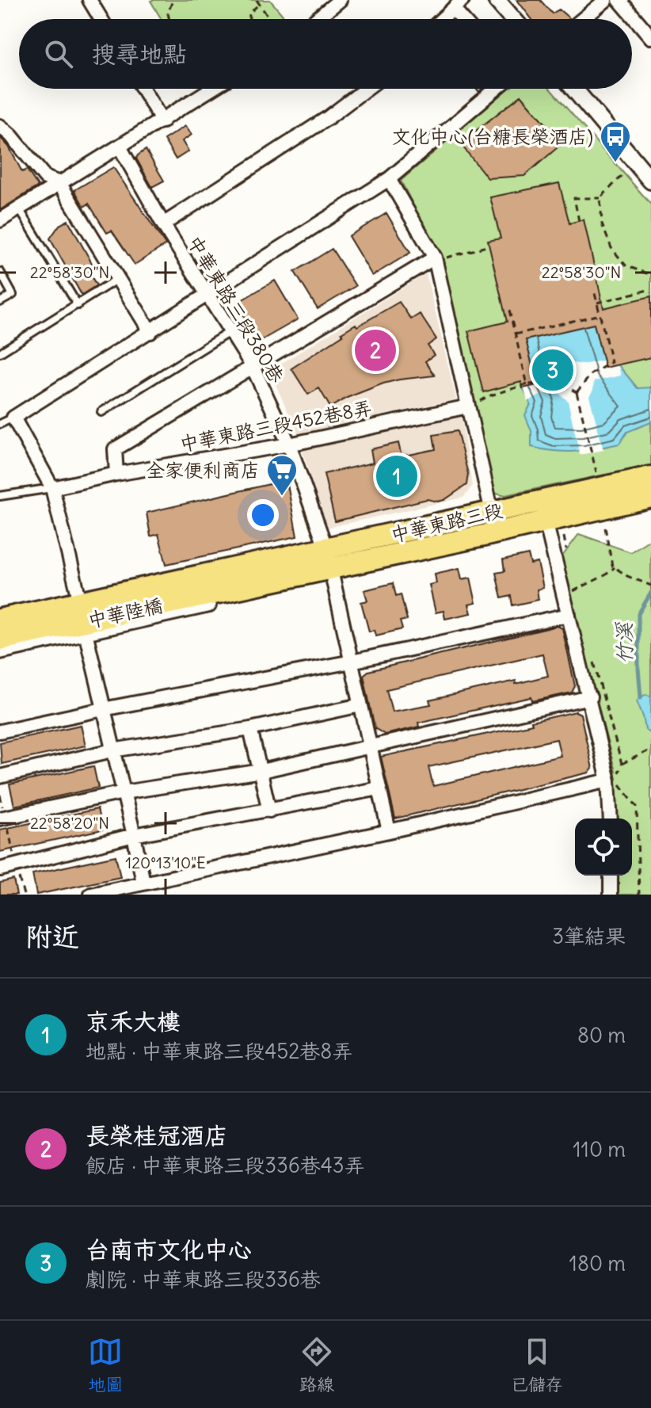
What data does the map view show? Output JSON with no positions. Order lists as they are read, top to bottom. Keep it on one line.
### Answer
{"streets":{"main road":["中華東路三段","中華陸橋"],"street":["中華東路三段380巷","中華東路三段452巷8弄"]},"crossings":[["中華東路三段380巷","中華東路三段452巷8弄"],["中華東路三段380巷","中華東路三段"],["中華東路三段","中華陸橋"]],"water":["竹溪"],"places":{"bus stop":["文化中心(台糖長榮酒店)"],"supermarket":["全家便利商店"]},"page":{"search":"搜尋地點","pins":["2","3","1"],"heading":["附近","3筆結果"],"list":[{"mark":"1","name":"京禾大樓","note":"地點 · 中華東路三段452巷8弄","value":"80 m"},{"mark":"2","name":"長榮桂冠酒店","note":"飯店 · 中華東路三段336巷43弄","value":"110 m"},{"mark":"3","name":"台南市文化中心","note":"劇院 · 中華東路三段336巷","value":"180 m"}],"nav":["地圖","路線","已儲存"]},"coordinates":["22°58'30\"N","22°58'20\"N","120°13'10\"E"]}
